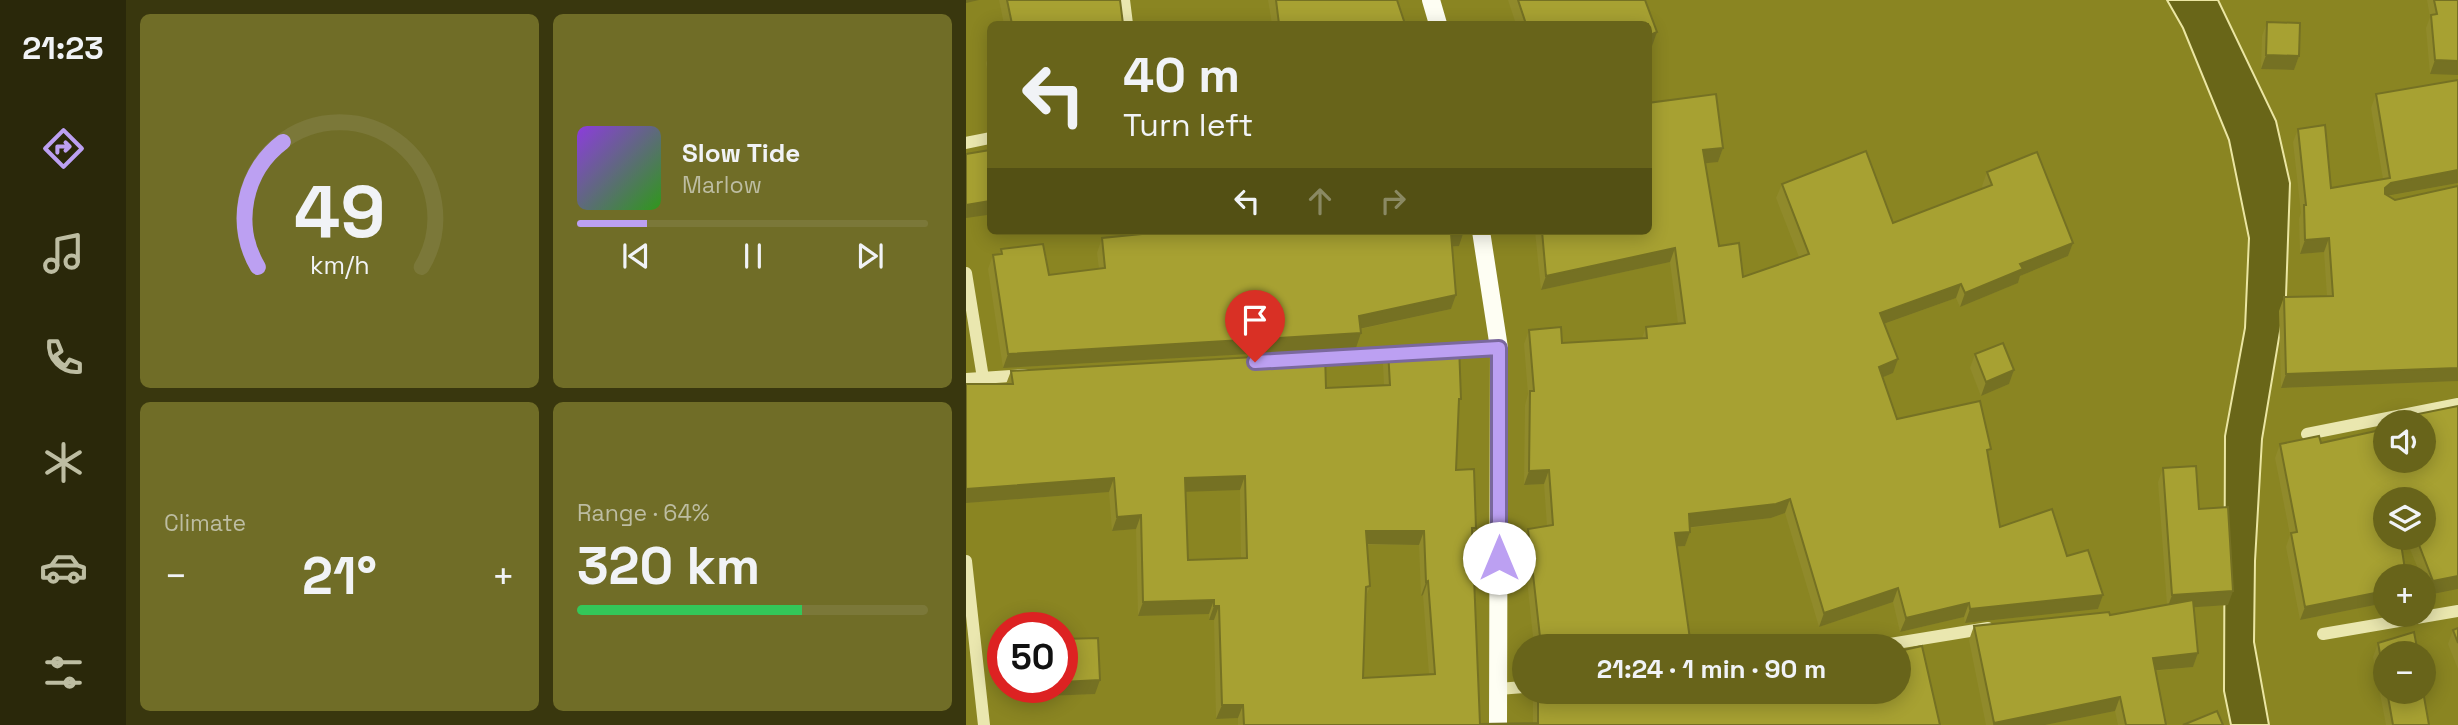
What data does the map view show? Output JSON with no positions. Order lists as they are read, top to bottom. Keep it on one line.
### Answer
{"page":{"tabs":"21:23","turn":["40 m","Turn left"],"song":["Slow Tide","Marlow"],"tile":["Climate",["Range · 64%","320 km"]],"map_buttons":["+","−"],"heat":["−","21°","+"],"limit":"50","trip":"21:24 · 1 min · 90 m","gauge":["49","km/h"]}}
